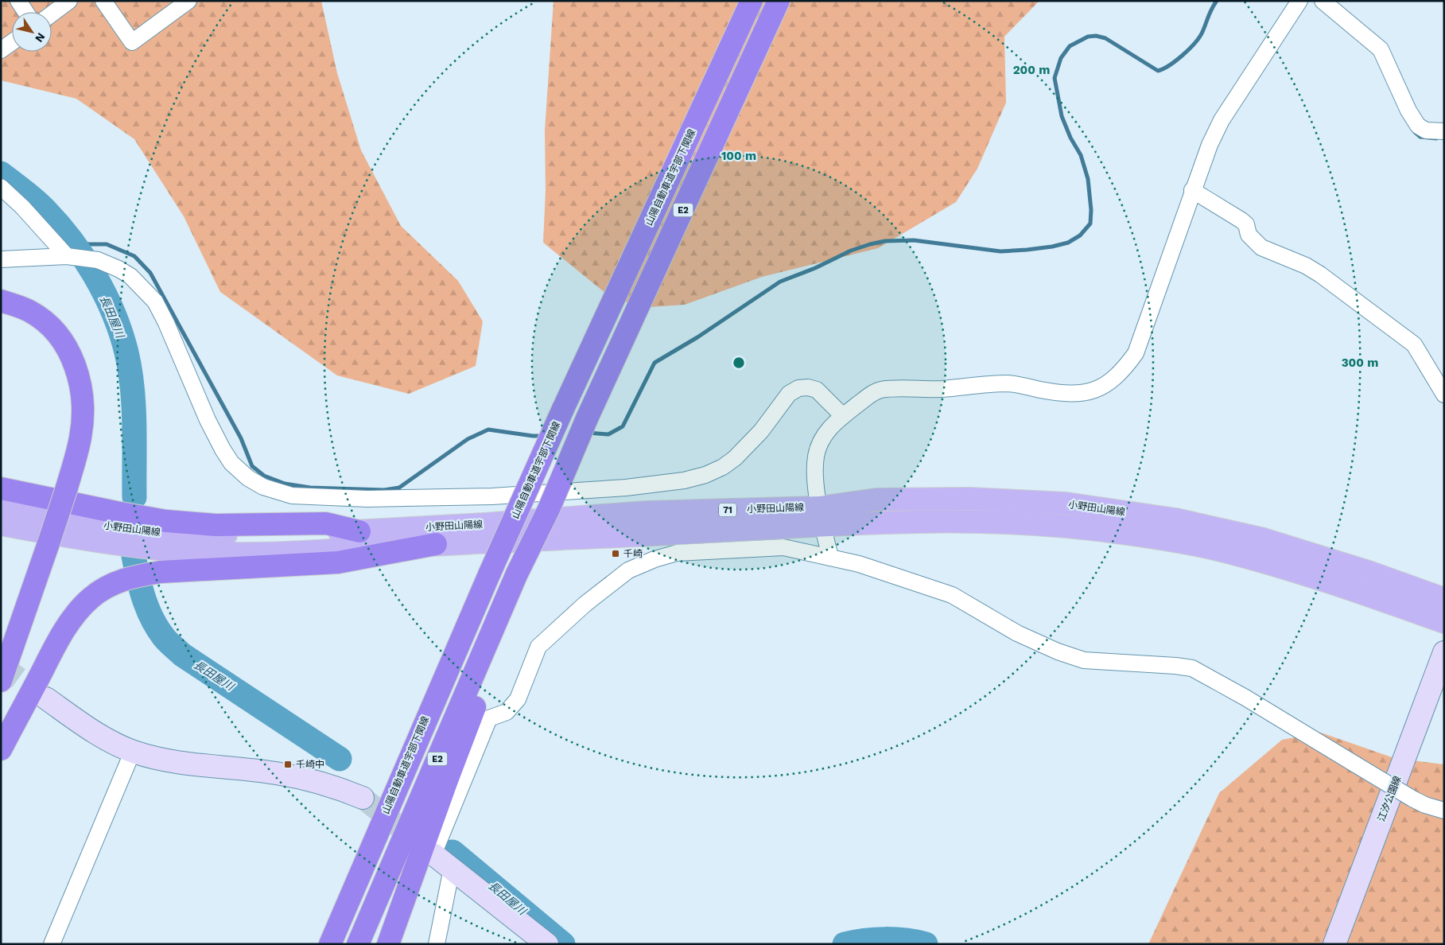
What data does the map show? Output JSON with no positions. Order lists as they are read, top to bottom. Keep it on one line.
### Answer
{"streets":{"highway":["山陽自動車道宇部下関線","E2"],"main road":["小野田山陽線","71"],"street":["江汐公園線"]},"water":["長田屋川"],"places":{"transit":["千崎","千崎中"]},"north":"bottom right","rings":["200 m","100 m","300 m"]}
